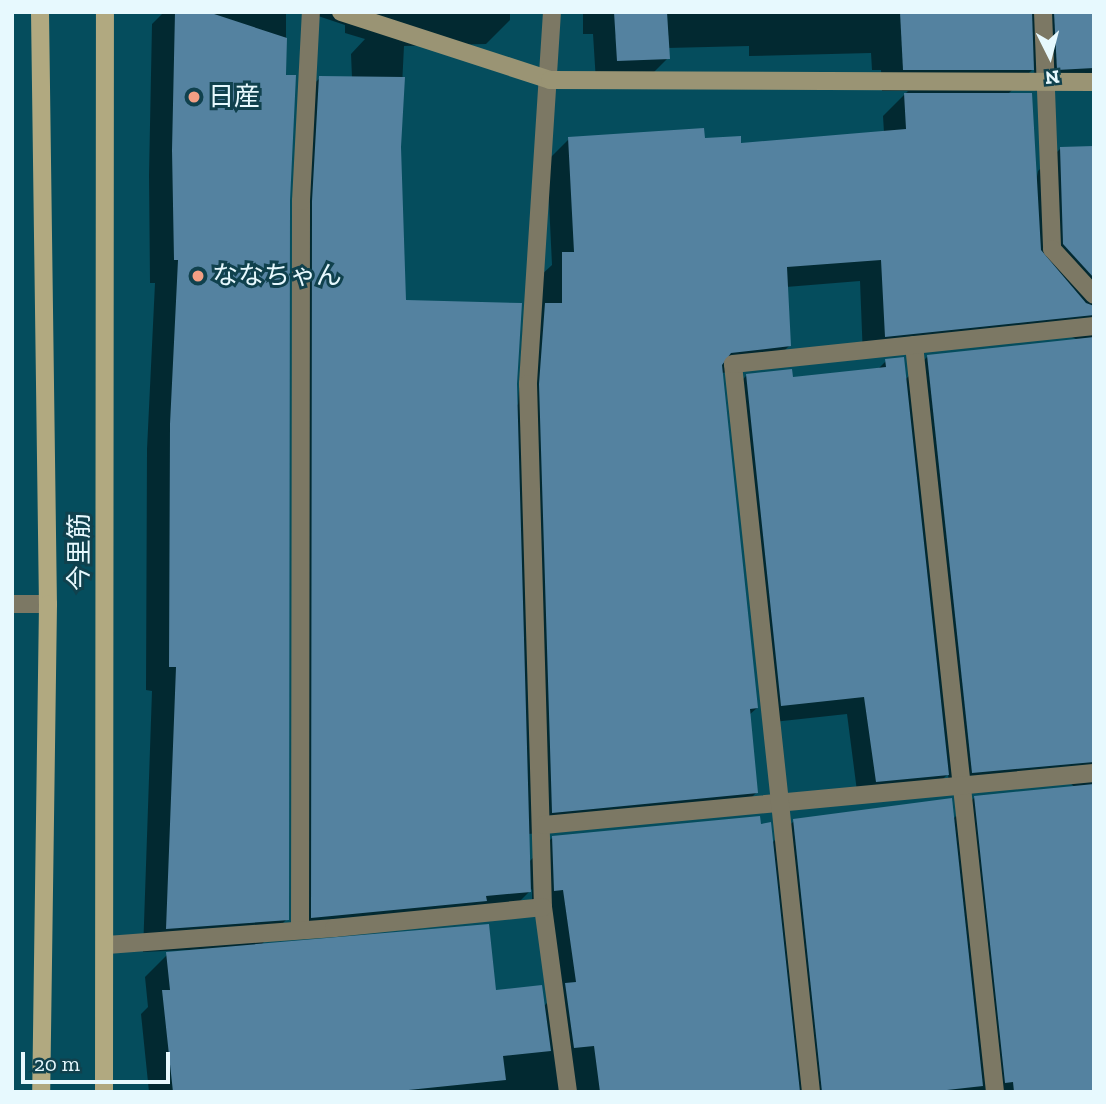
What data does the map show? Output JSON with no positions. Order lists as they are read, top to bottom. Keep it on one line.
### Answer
{"streets":{"main road":["今里筋"]},"places":["日産","ななちゃん"],"scale_bar":"20 m","north":"bottom"}
